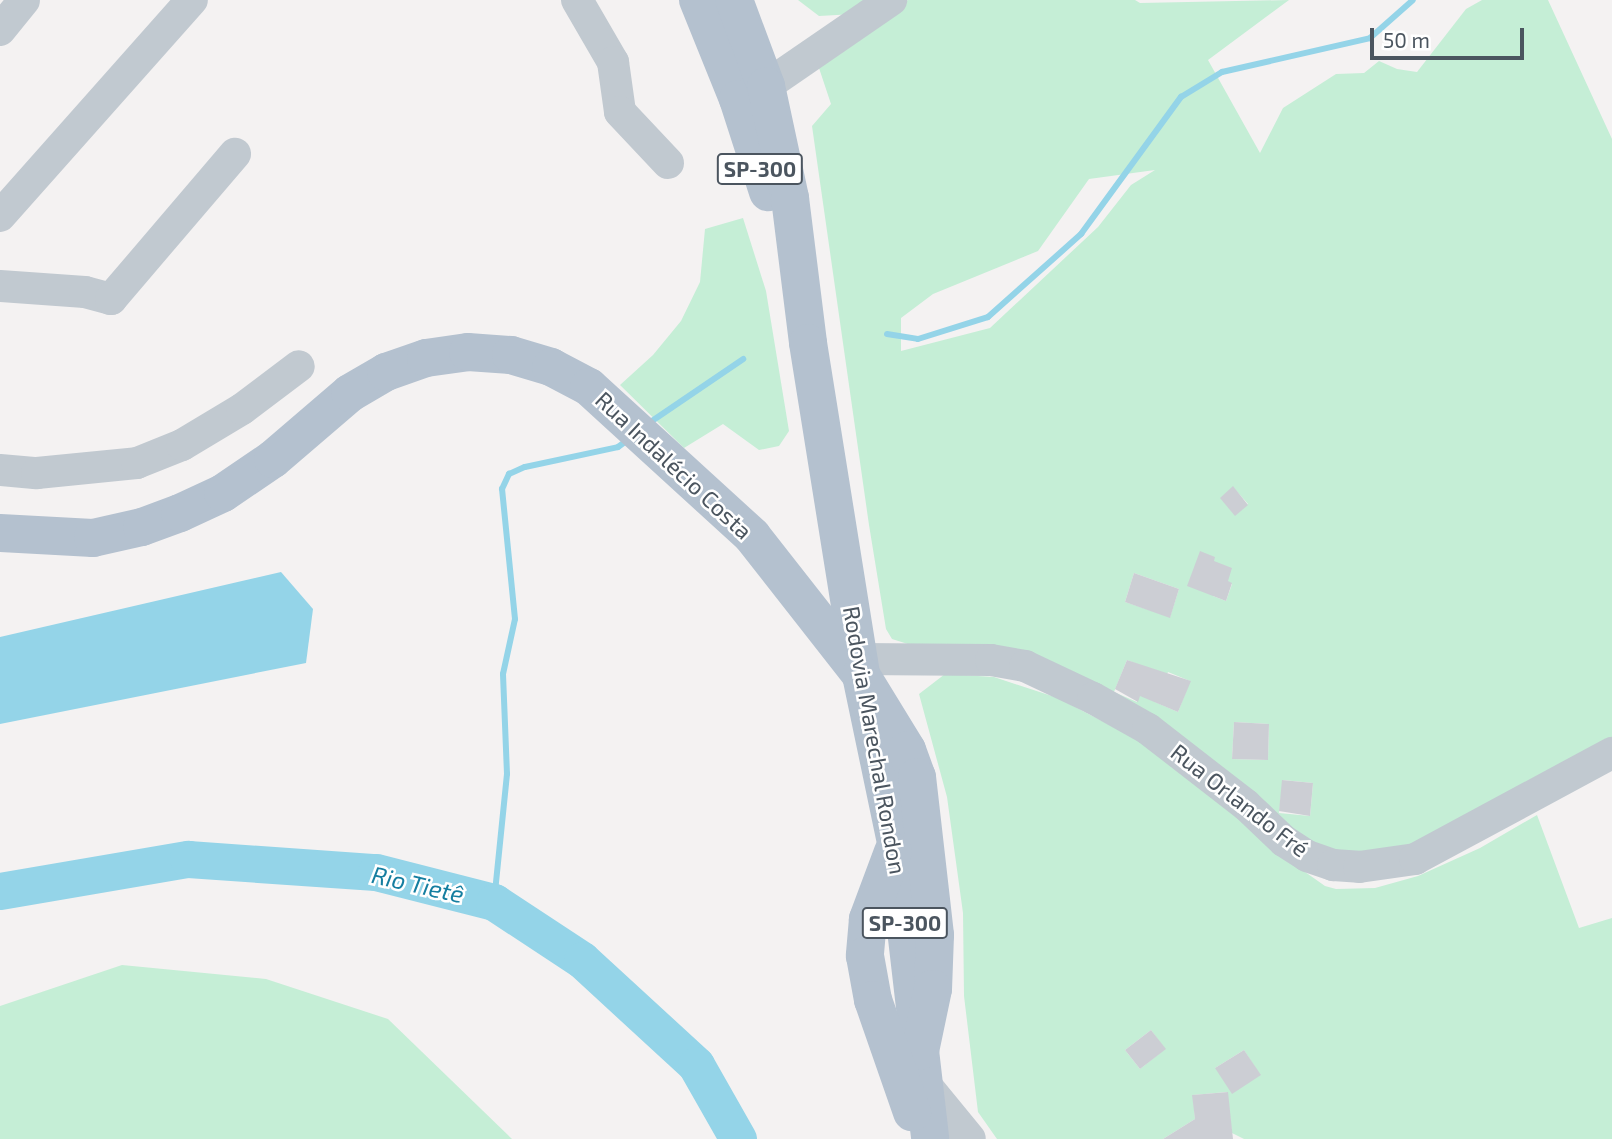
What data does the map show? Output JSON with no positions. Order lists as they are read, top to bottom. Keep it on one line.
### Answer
{"streets":{"main road":["SP-300","Rua Indalécio Costa","Rodovia Marechal Rondon"],"street":["Rua Orlando Fré"]},"crossings":[["Rua Indalécio Costa","Rodovia Marechal Rondon"],["Rua Indalécio Costa","Rua Orlando Fré"],["Rodovia Marechal Rondon","Rua Orlando Fré"]],"water":["Rio Tietê"],"scale_bar":"50 m"}
